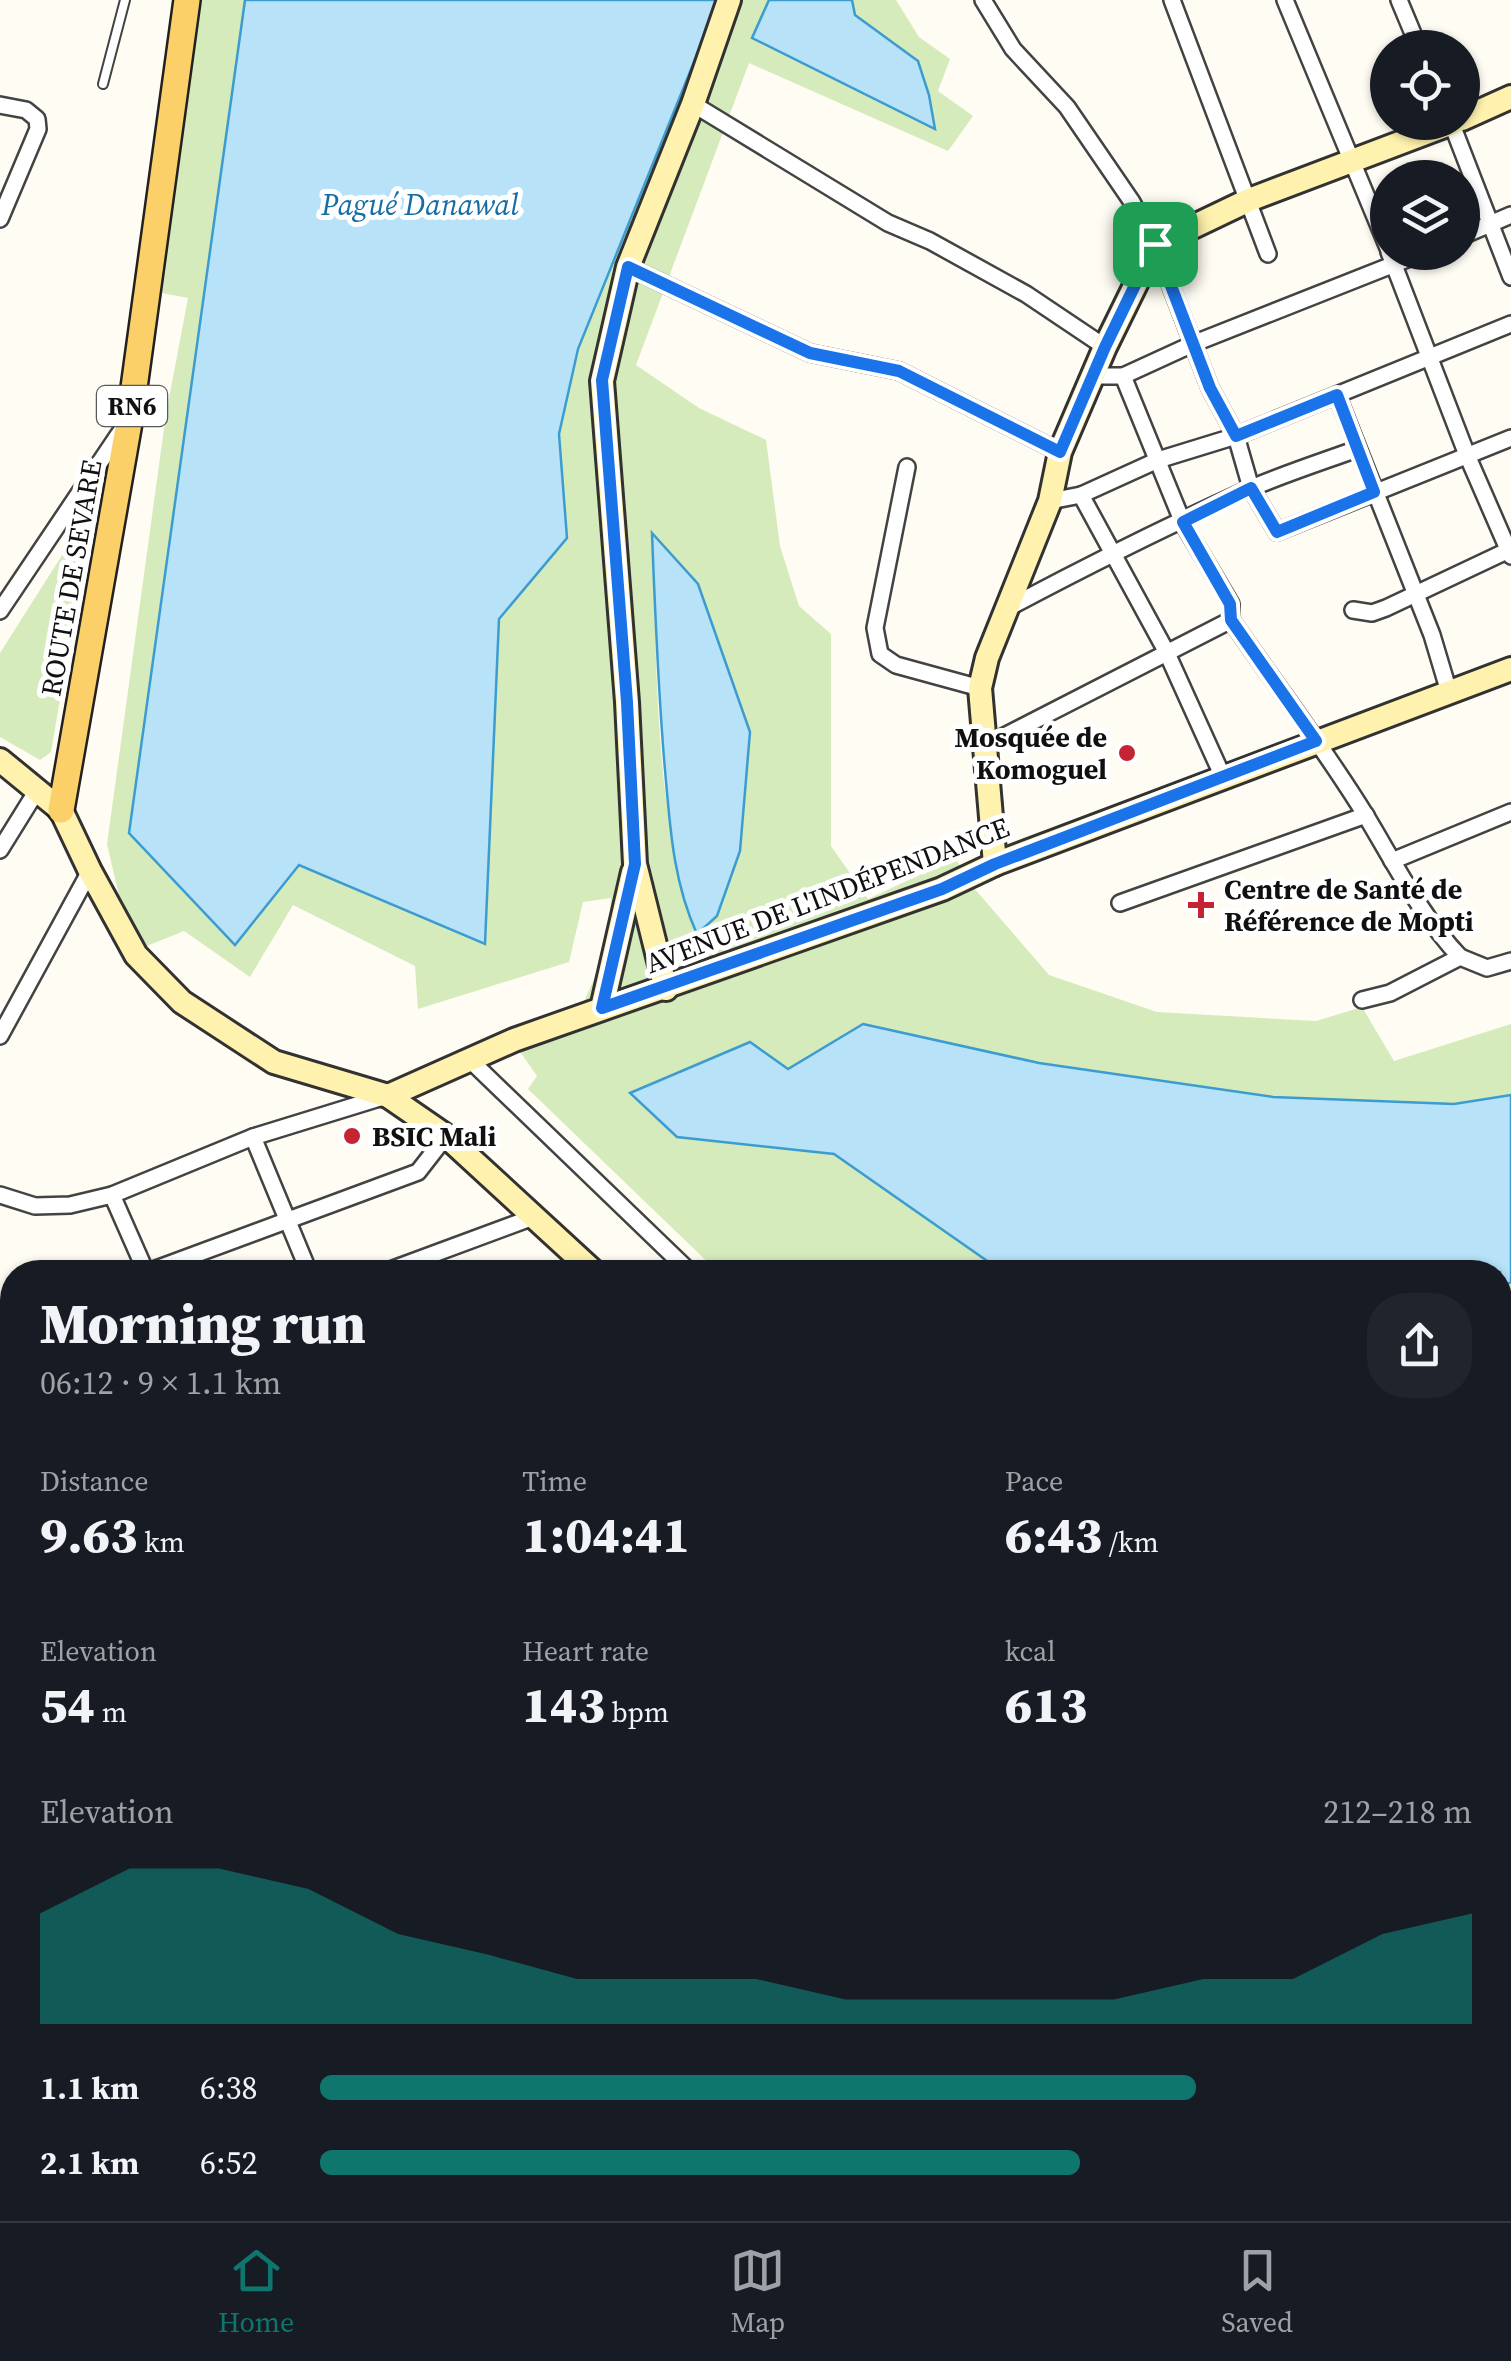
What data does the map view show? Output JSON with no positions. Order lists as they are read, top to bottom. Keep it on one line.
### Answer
{"streets":{"main road":["RN6","ROUTE DE SEVARE"],"street":["AVENUE DE L'INDÉPENDANCE"]},"water":["Pagué Danawal"],"places":{"other":["Mosquée de Komoguel","BSIC Mali"],"health":["Centre de Santé de Référence de Mopti"]},"page":{"heading":["Morning run","06:12 · 9 × 1.1 km"],"stats":[["Distance","9.63 km"],["Time","1:04:41"],["Pace","6:43 /km"],["Elevation","54 m"],["Heart rate","143 bpm"],["kcal","613"]],"chart":["Elevation","212–218 m"],"list":[{"name":"1.1 km","note":"6:38"},{"name":"2.1 km","note":"6:52"}],"tabs":["Home","Map","Saved"]}}
